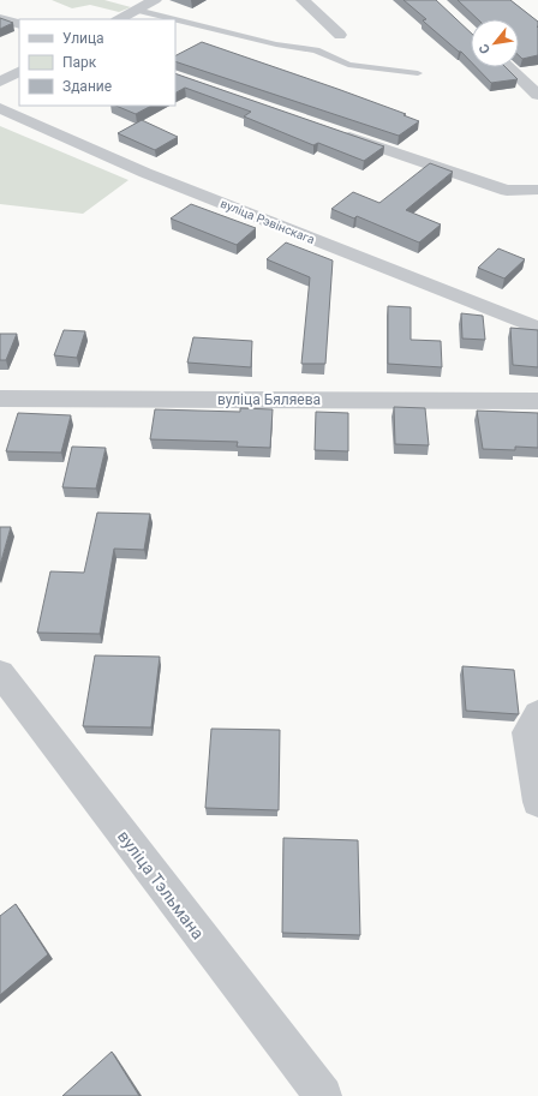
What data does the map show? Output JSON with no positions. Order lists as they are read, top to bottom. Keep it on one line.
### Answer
{"streets":{"street":["вуліца Рэвінскага","вуліца Бяляева","вуліца Тэльмана"]},"legend":["Улица","Парк","Здание"],"north":"bottom left"}
